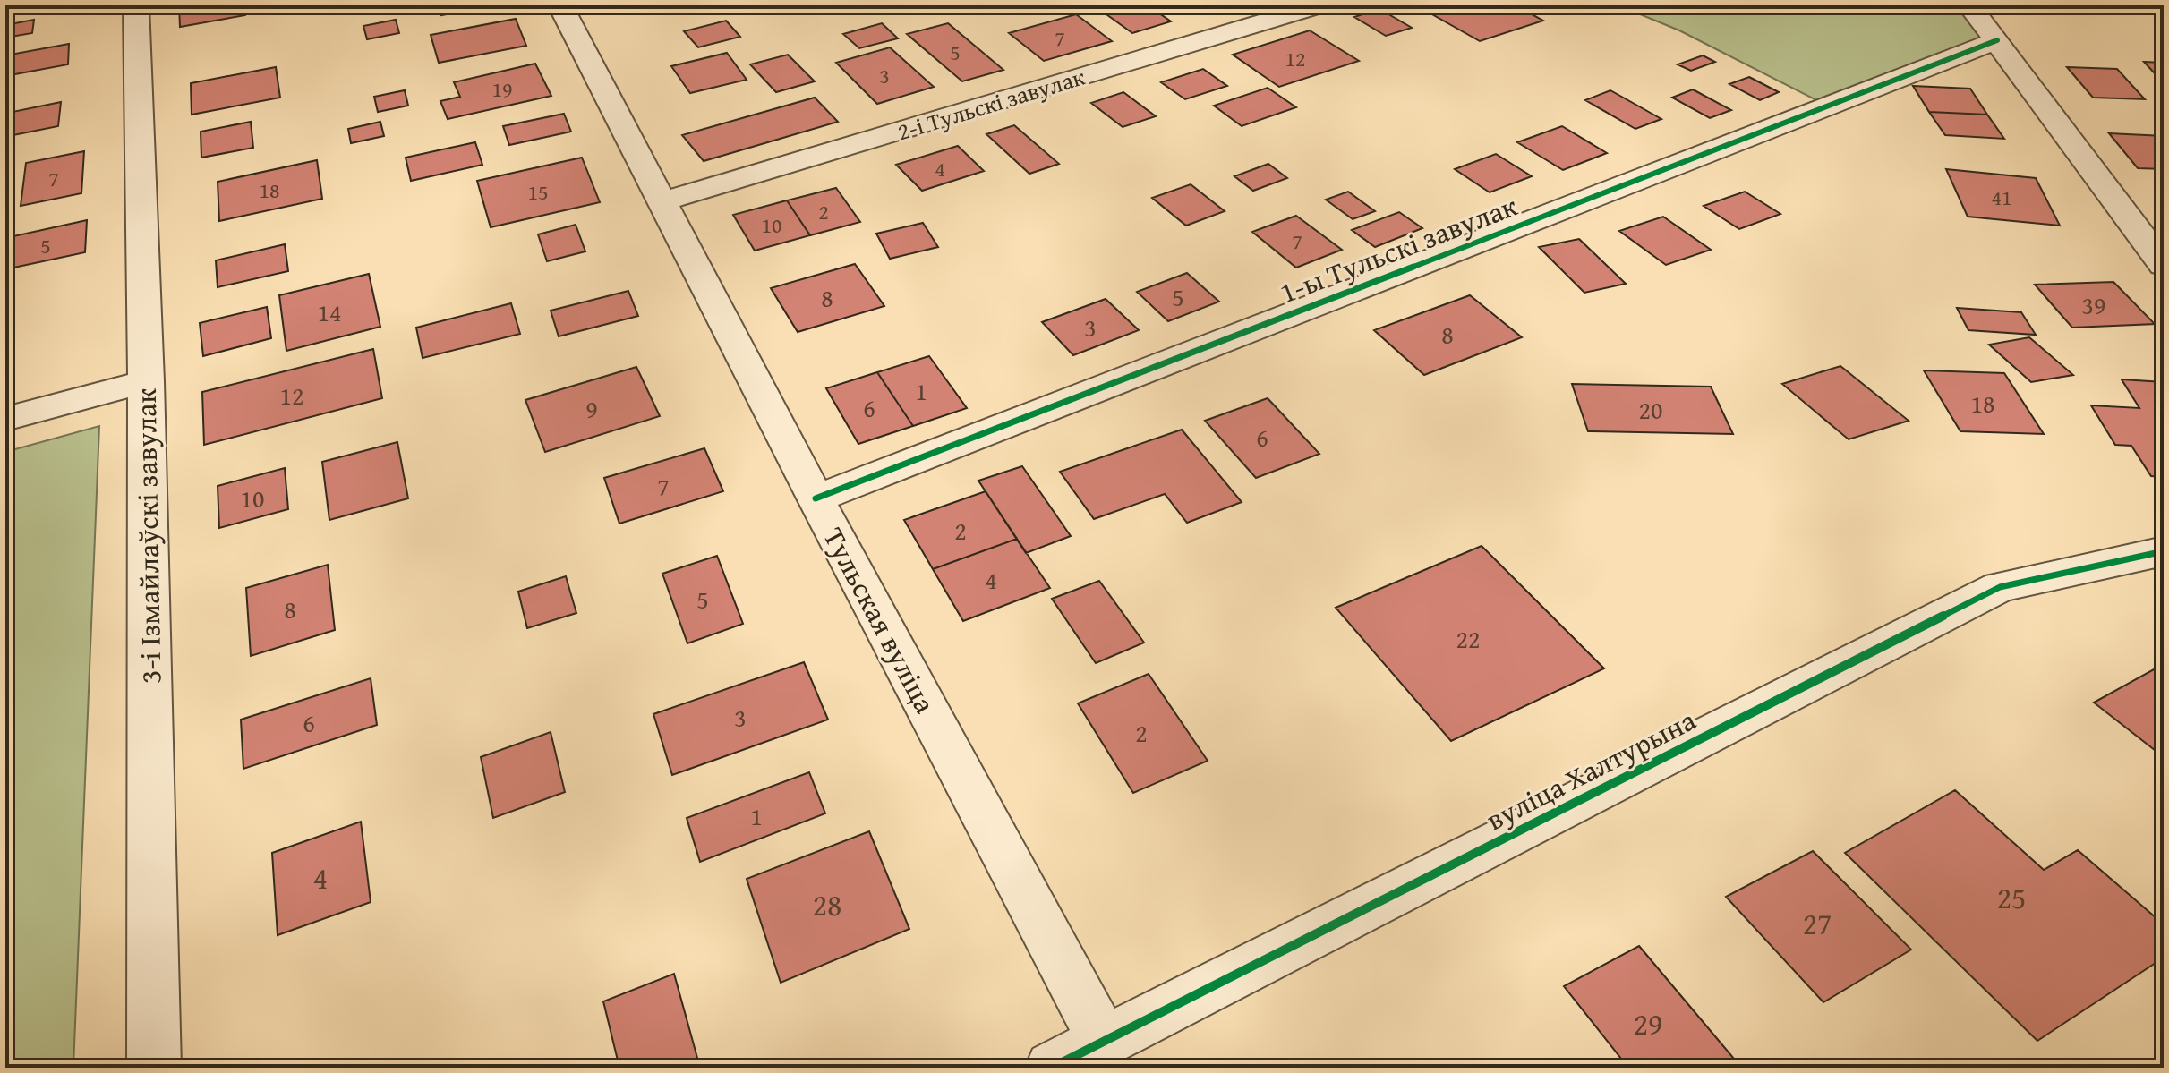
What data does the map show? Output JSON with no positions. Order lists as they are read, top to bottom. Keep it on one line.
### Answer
{"streets":{"street":["2-і Тульскі завулак","1-ы Тульскі завулак","3-і Ізмайлаўскі завулак","Тульская вуліца","вуліца Халтурына"]},"crossings":[["2-і Тульскі завулак","Тульская вуліца"],["1-ы Тульскі завулак","Тульская вуліца"],["Тульская вуліца","вуліца Халтурына"]],"house_numbers":["7","5","12","3","19","4","7","18","15","41","2","10","7","5","5","8","39","14","3","8","1","12","18","6","9","20","6","7","10","2","4","5","8","22","3","6","2","1","4","25","28","27","29"]}
